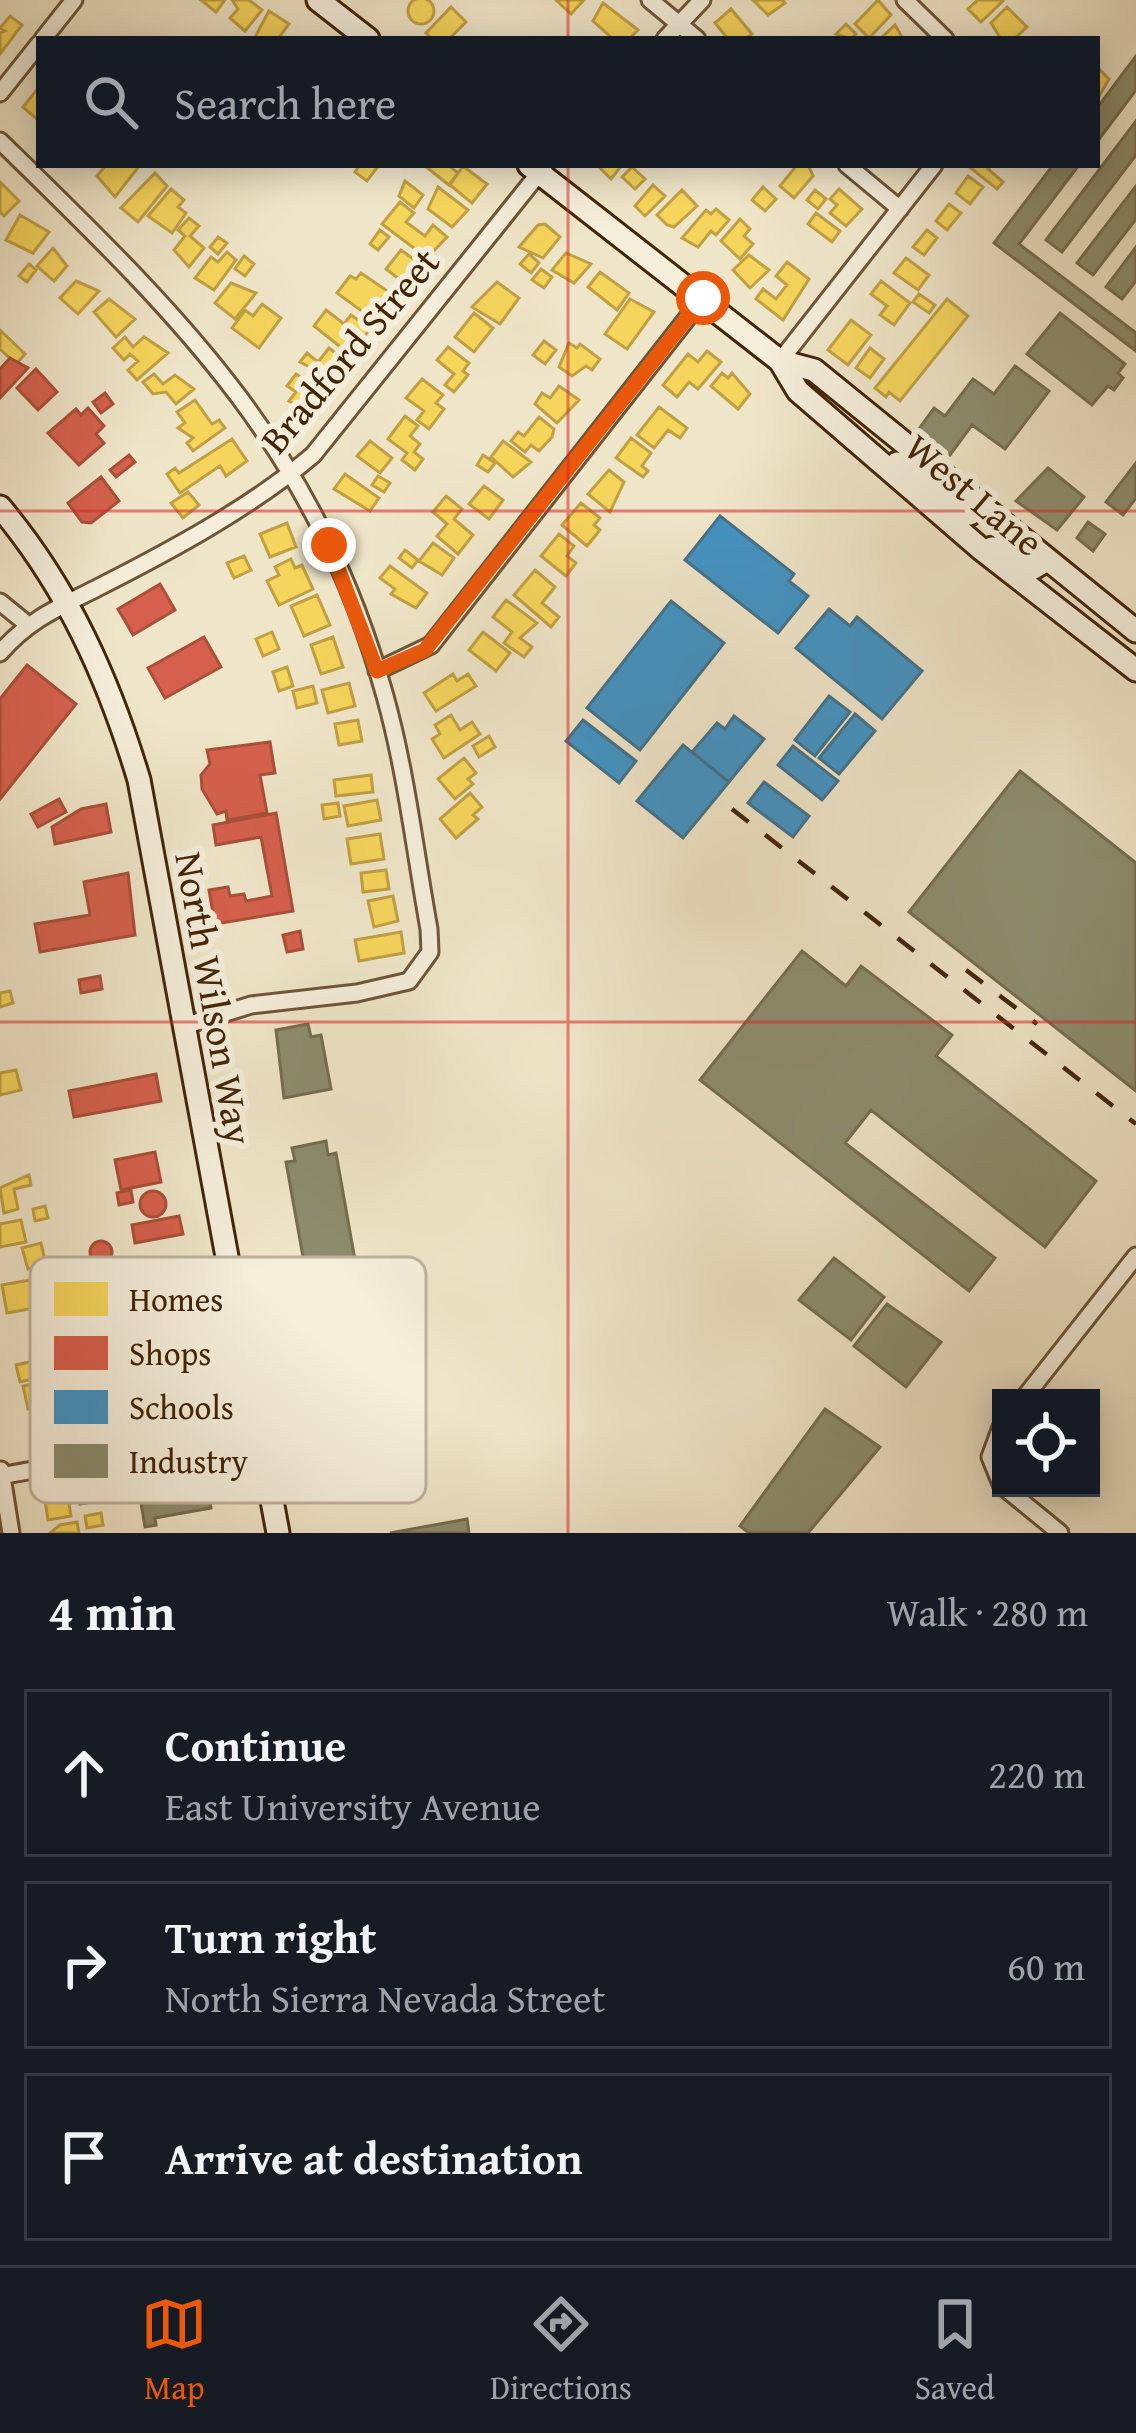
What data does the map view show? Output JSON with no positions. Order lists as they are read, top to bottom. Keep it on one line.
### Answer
{"streets":{"main road":["West Lane","North Wilson Way"],"street":["Bradford Street"]},"crossings":[["Bradford Street","West Lane"],["Bradford Street","North Wilson Way"]],"legend":["Homes","Shops","Schools","Industry"],"page":{"search":"Search here","heading":["4 min","Walk · 280 m"],"list":[["Continue","East University Avenue","220 m"],["Turn right","North Sierra Nevada Street","60 m"],"Arrive at destination"],"nav":["Map","Directions","Saved"]}}
